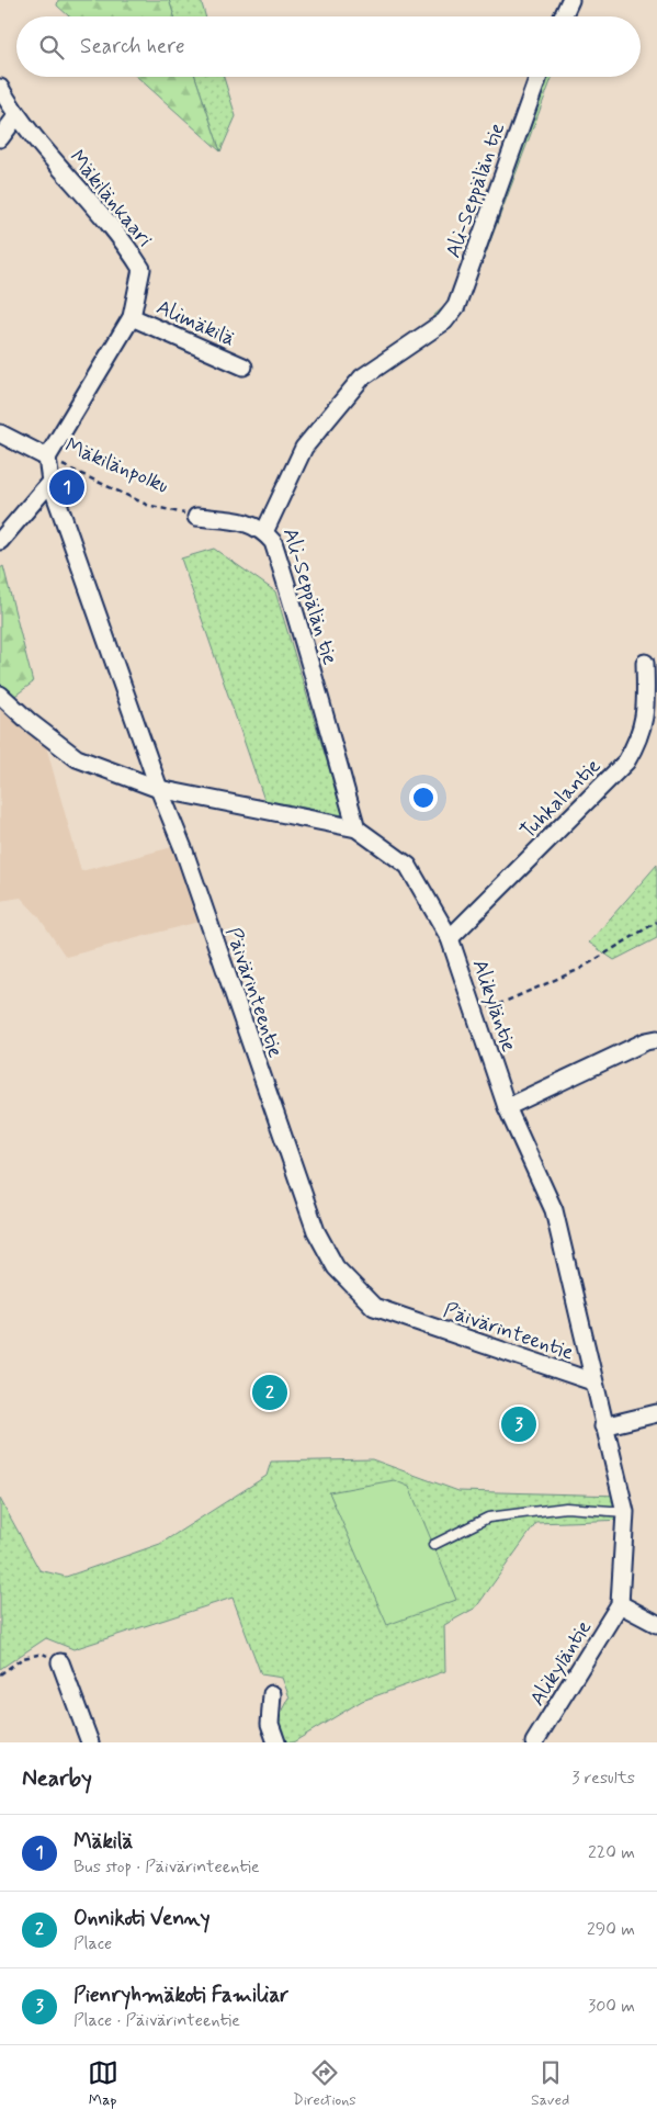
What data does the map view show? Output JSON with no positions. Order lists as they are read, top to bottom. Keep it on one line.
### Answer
{"streets":{"street":["Ali-Seppälän tie","Mäkilänkaari","Alimäkilä","Tuhkalantie","Päivärinteentie","Alikyläntie"],"path":["Mäkilänpolku"]},"crossings":[["Ali-Seppälän tie","Alikyläntie"],["Mäkilänkaari","Alimäkilä"],["Mäkilänkaari","Mäkilänpolku"],["Mäkilänkaari","Päivärinteentie"],["Mäkilänpolku","Päivärinteentie"],["Tuhkalantie","Alikyläntie"],["Päivärinteentie","Alikyläntie"]],"page":{"search":"Search here","pins":["1","2","3"],"heading":["Nearby","3 results"],"list":[{"mark":"1","name":"Mäkilä","note":"Bus stop · Päivärinteentie","value":"220 m"},{"mark":"2","name":"Onnikoti Venny","note":"Place","value":"290 m"},{"mark":"3","name":"Pienryhmäkoti Familiar","note":"Place · Päivärinteentie","value":"300 m"}],"nav":["Map","Directions","Saved"]}}
